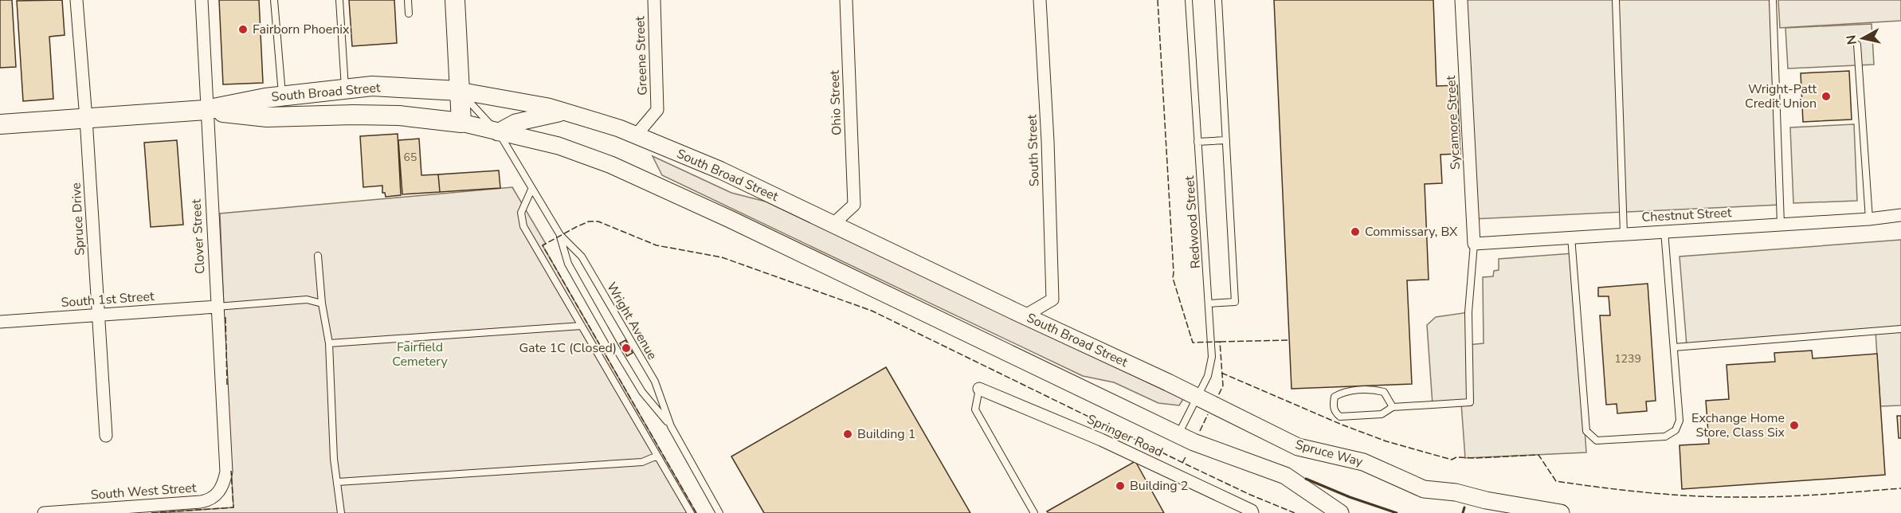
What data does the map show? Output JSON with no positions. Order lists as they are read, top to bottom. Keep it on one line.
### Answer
{"streets":{"main road":["South Broad Street"],"street":["Greene Street","Ohio Street","Sycamore Street","South Street","Chestnut Street","Spruce Drive","Clover Street","South 1st Street","Springer Road","Spruce Way","South West Street"],"lane":["Redwood Street","Wright Avenue"]},"crossings":[["Greene Street","South Broad Street"],["South Broad Street","Ohio Street"],["South Broad Street","South Street"],["South Broad Street","Spruce Drive"],["South Broad Street","Redwood Street"],["South Broad Street","Clover Street"],["South Broad Street","Wright Avenue"],["South Broad Street","Spruce Way"],["Sycamore Street","Chestnut Street"],["Spruce Drive","South 1st Street"],["Redwood Street","Spruce Way"],["Clover Street","South 1st Street"],["Clover Street","South West Street"]],"parks":["Fairfield Cemetery"],"places":["Fairborn Phoenix","Wright-Patt Credit Union","Commissary, BX","Gate 1C (Closed)","Exchange Home Store, Class Six","Building 1","Building 2"],"house_numbers":["65","1239"],"north":"left"}
